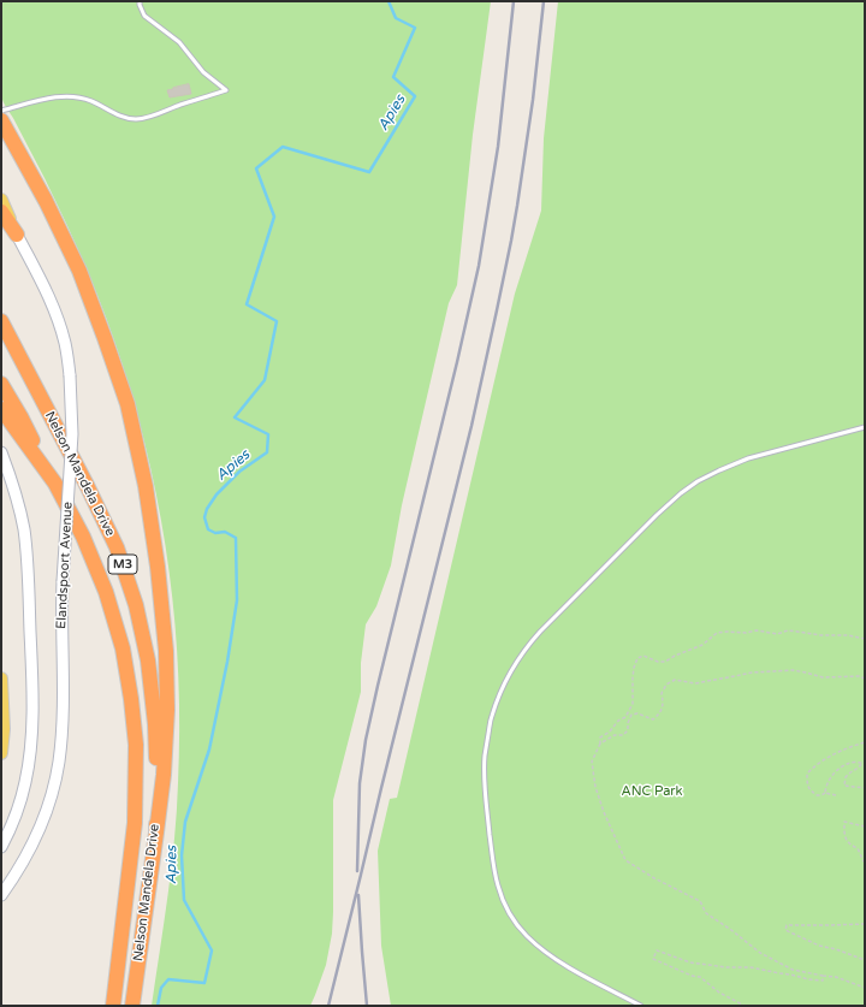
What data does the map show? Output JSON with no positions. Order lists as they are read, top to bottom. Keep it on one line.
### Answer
{"streets":{"highway":["Nelson Mandela Drive","M3"],"main road":["Elandspoort Avenue"]},"water":["Apies"],"parks":["ANC Park"]}
